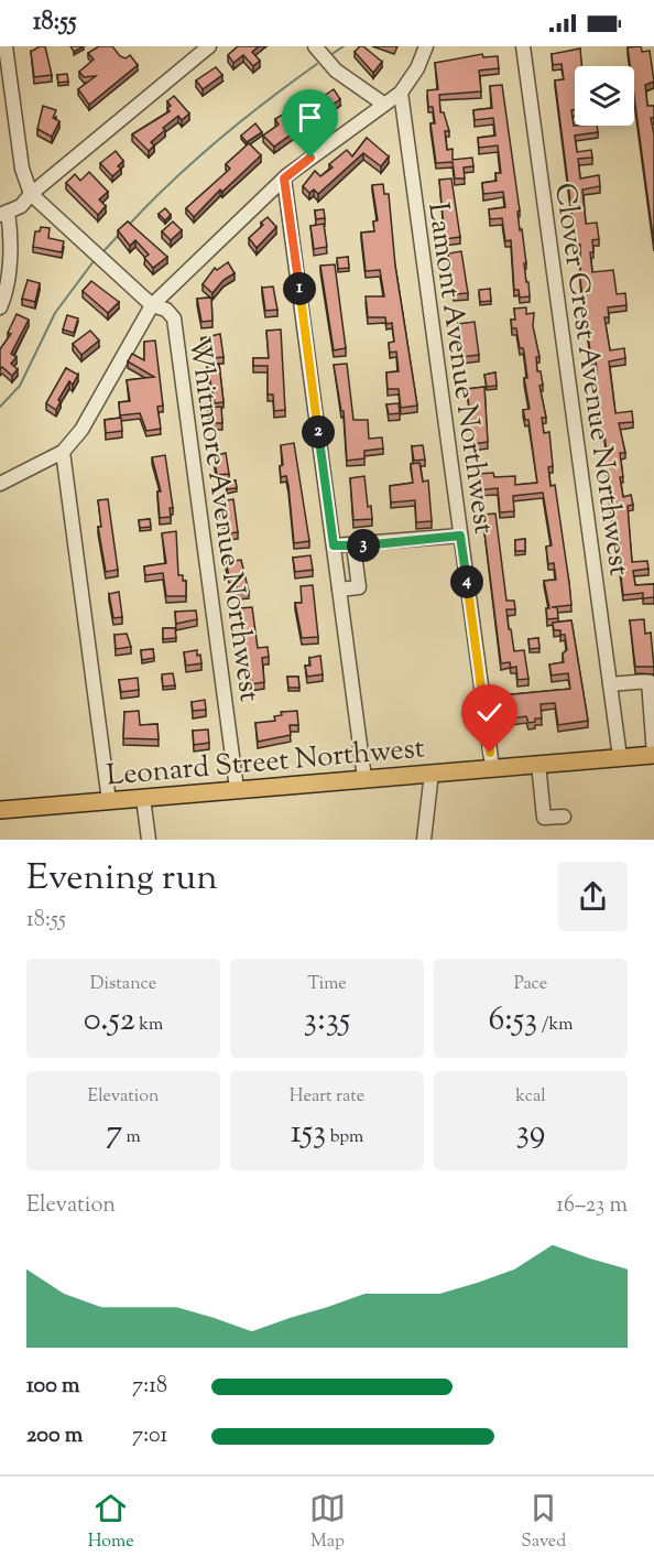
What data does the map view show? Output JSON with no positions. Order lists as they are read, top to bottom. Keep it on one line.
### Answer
{"streets":{"main road":["Leonard Street Northwest"],"street":["Lamont Avenue Northwest","Clover Crest Avenue Northwest","Whitmore Avenue Northwest"]},"crossings":[["Lamont Avenue Northwest","Leonard Street Northwest"],["Clover Crest Avenue Northwest","Leonard Street Northwest"],["Whitmore Avenue Northwest","Leonard Street Northwest"]],"page":{"status":"18:55","pins":["1","2","3","4"],"heading":["Evening run","18:55"],"stats":[["Distance","0.52 km"],["Time","3:35"],["Pace","6:53 /km"],["Elevation","7 m"],["Heart rate","153 bpm"],["kcal","39"]],"chart":["Elevation","16–23 m"],"list":[{"name":"100 m","note":"7:18"},{"name":"200 m","note":"7:01"}],"tabs":["Home","Map","Saved"]}}
